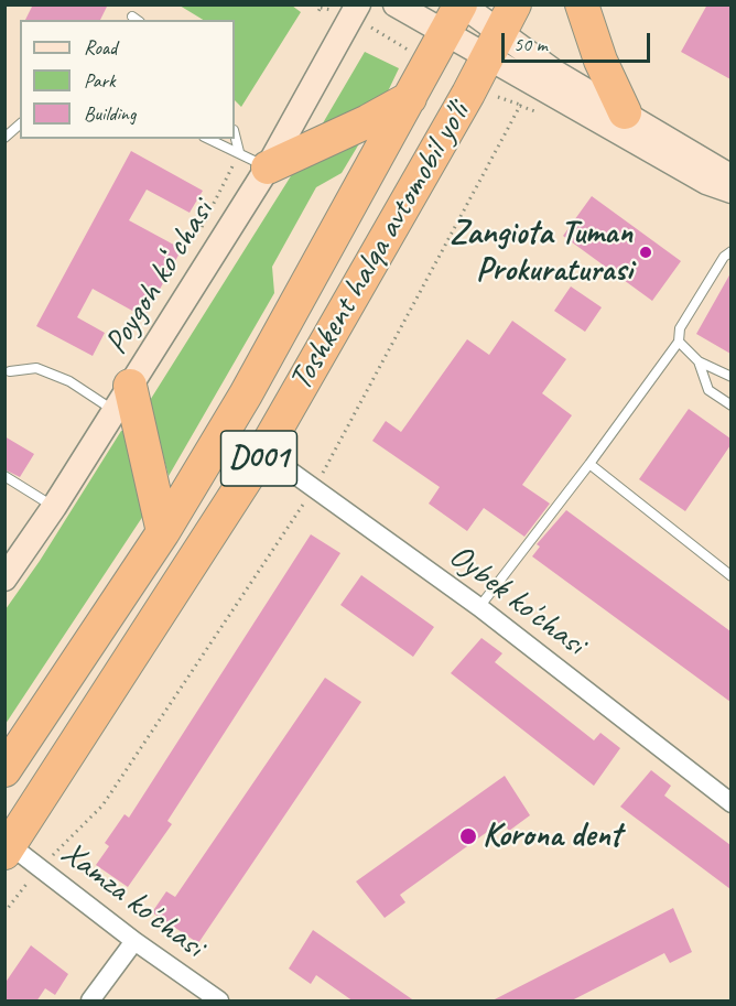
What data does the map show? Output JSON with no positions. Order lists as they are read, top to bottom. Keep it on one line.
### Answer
{"streets":{"highway":["Toshkent halqa avtomobil yo'li","D001"],"main road":["Poygoh koʻchasi"],"street":["Oybek ko'chasi","Xamza ko'chasi"]},"crossings":[["Toshkent halqa avtomobil yo'li","Oybek ko'chasi"],["Toshkent halqa avtomobil yo'li","Xamza ko'chasi"]],"places":["Zangiota Tuman Prokuraturasi","Korona dent"],"legend":["Road","Park","Building"],"scale_bar":"50 m"}
